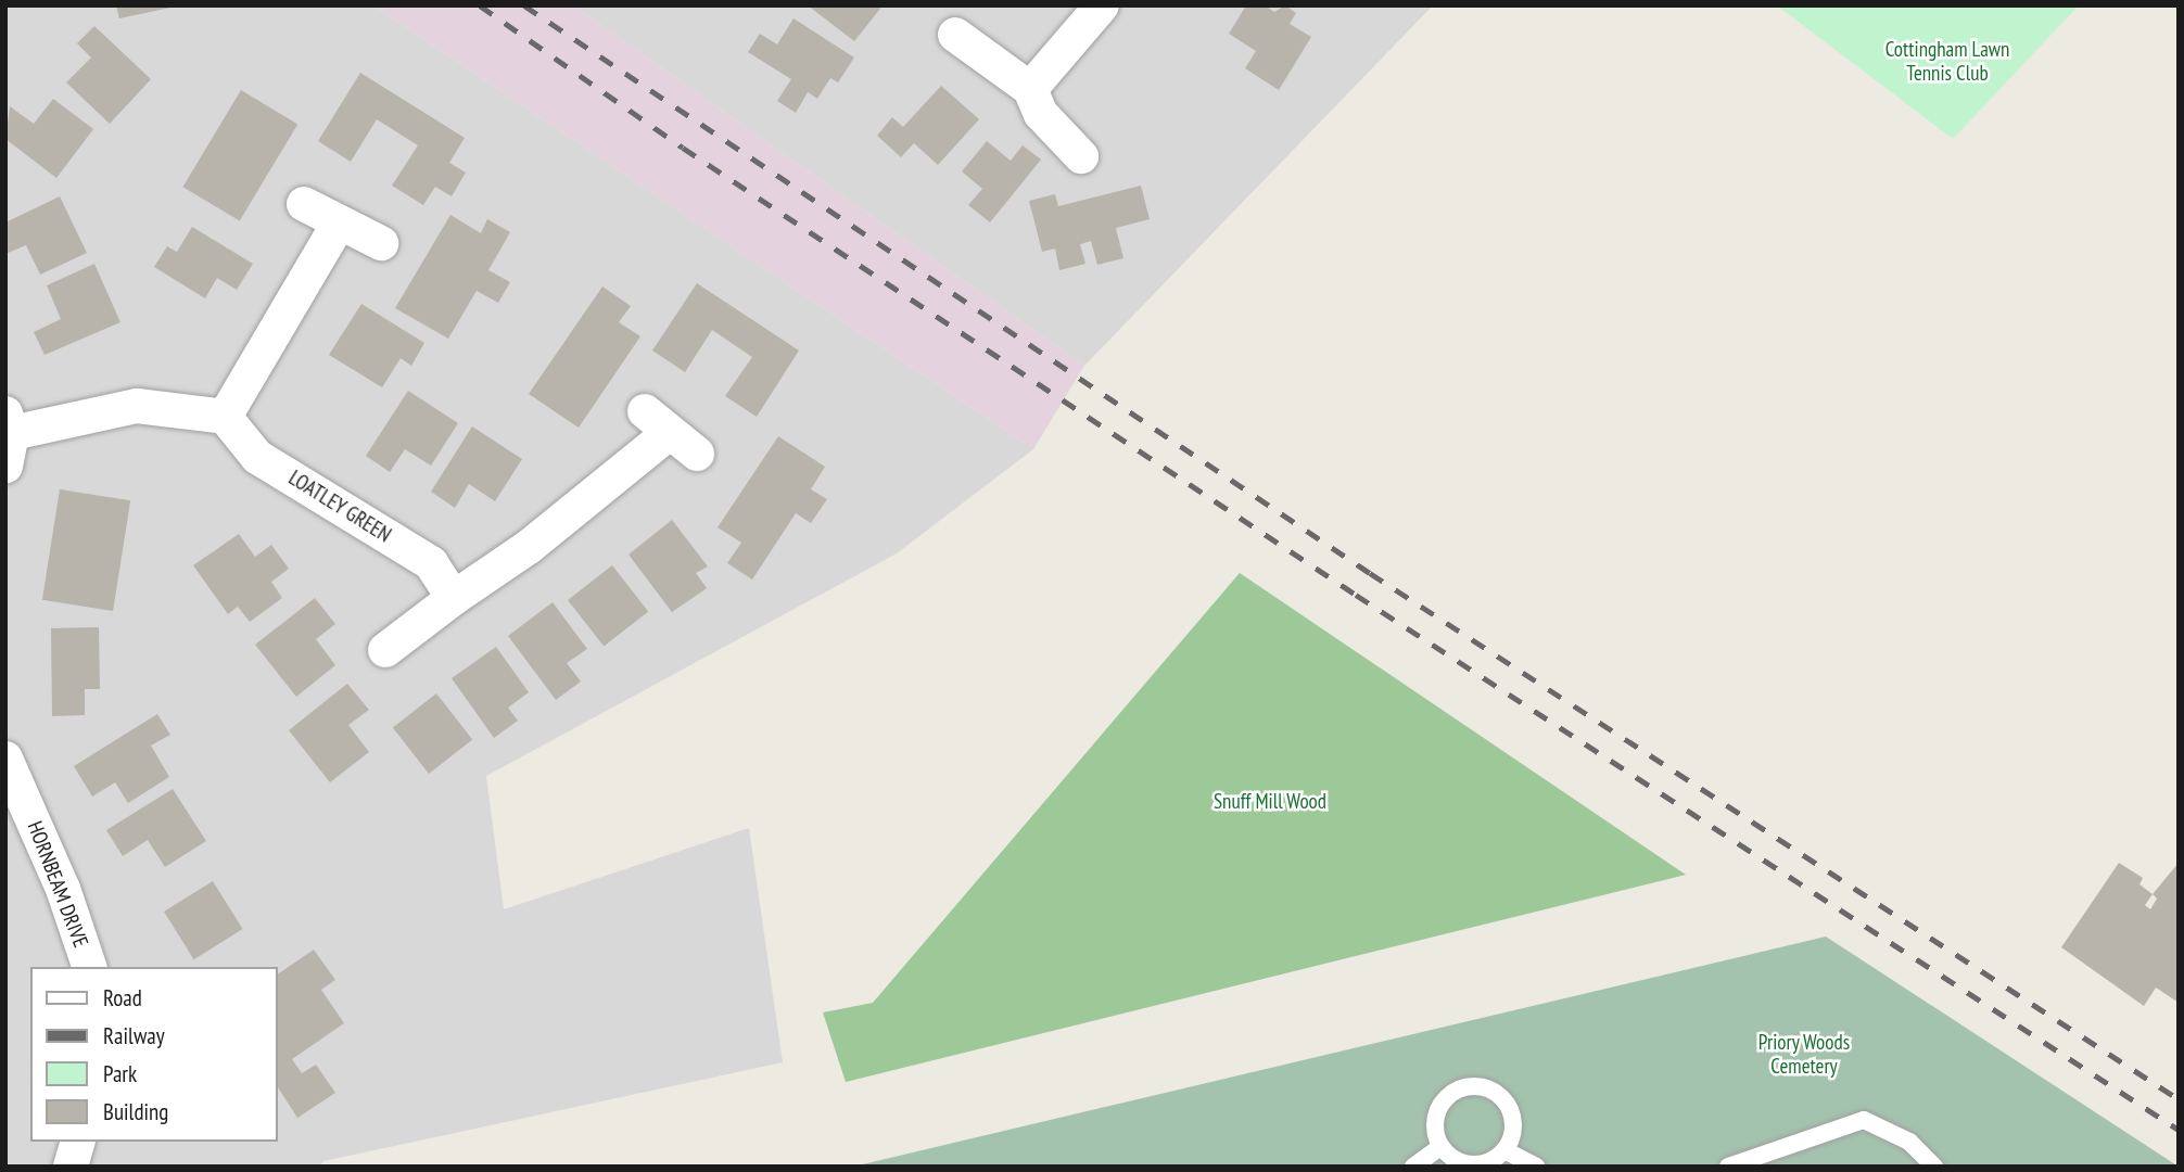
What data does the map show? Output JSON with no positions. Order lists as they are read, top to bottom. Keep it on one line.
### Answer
{"streets":{"street":["LOATLEY GREEN","HORNBEAM DRIVE"]},"parks":["Cottingham Lawn Tennis Club","Snuff Mill Wood","Priory Woods Cemetery"],"legend":["Road","Railway","Park","Building"]}
